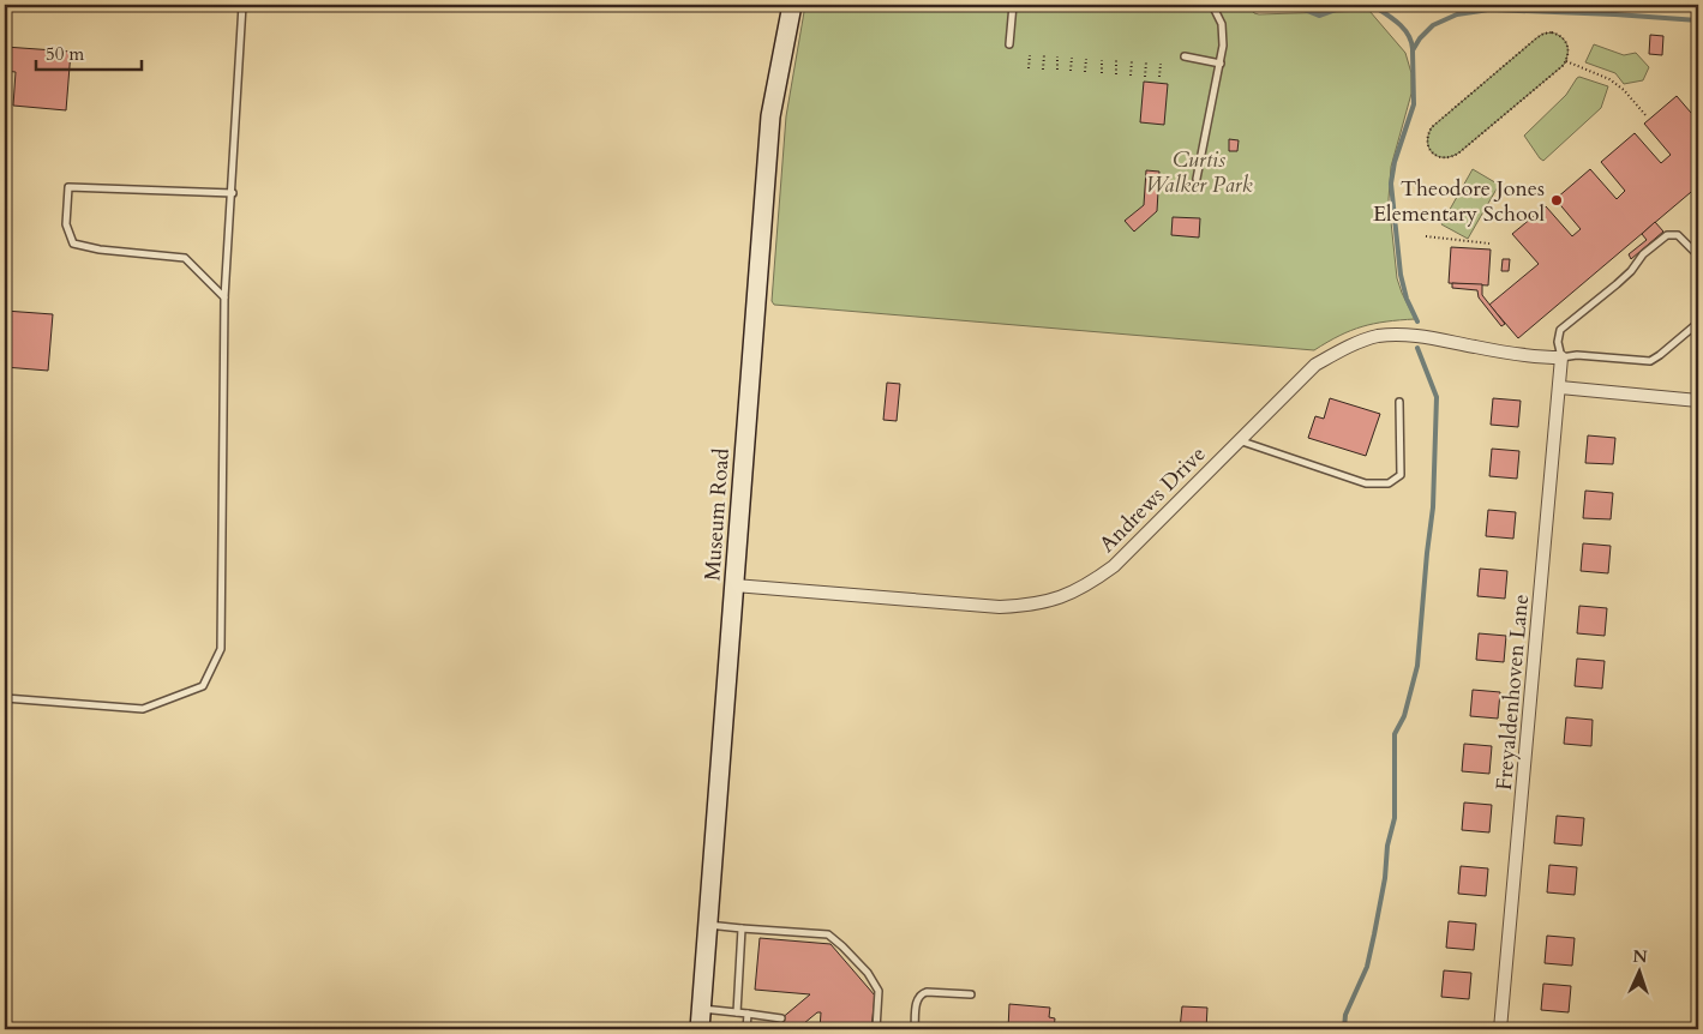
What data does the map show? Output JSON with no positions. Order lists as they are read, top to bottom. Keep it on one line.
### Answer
{"streets":{"street":["Andrews Drive","Museum Road","Freyaldenhoven Lane"]},"crossings":[["Andrews Drive","Museum Road"],["Andrews Drive","Freyaldenhoven Lane"]],"parks":["Curtis Walker Park"],"places":["Theodore Jones Elementary School"],"scale_bar":"50 m","north":"top"}
